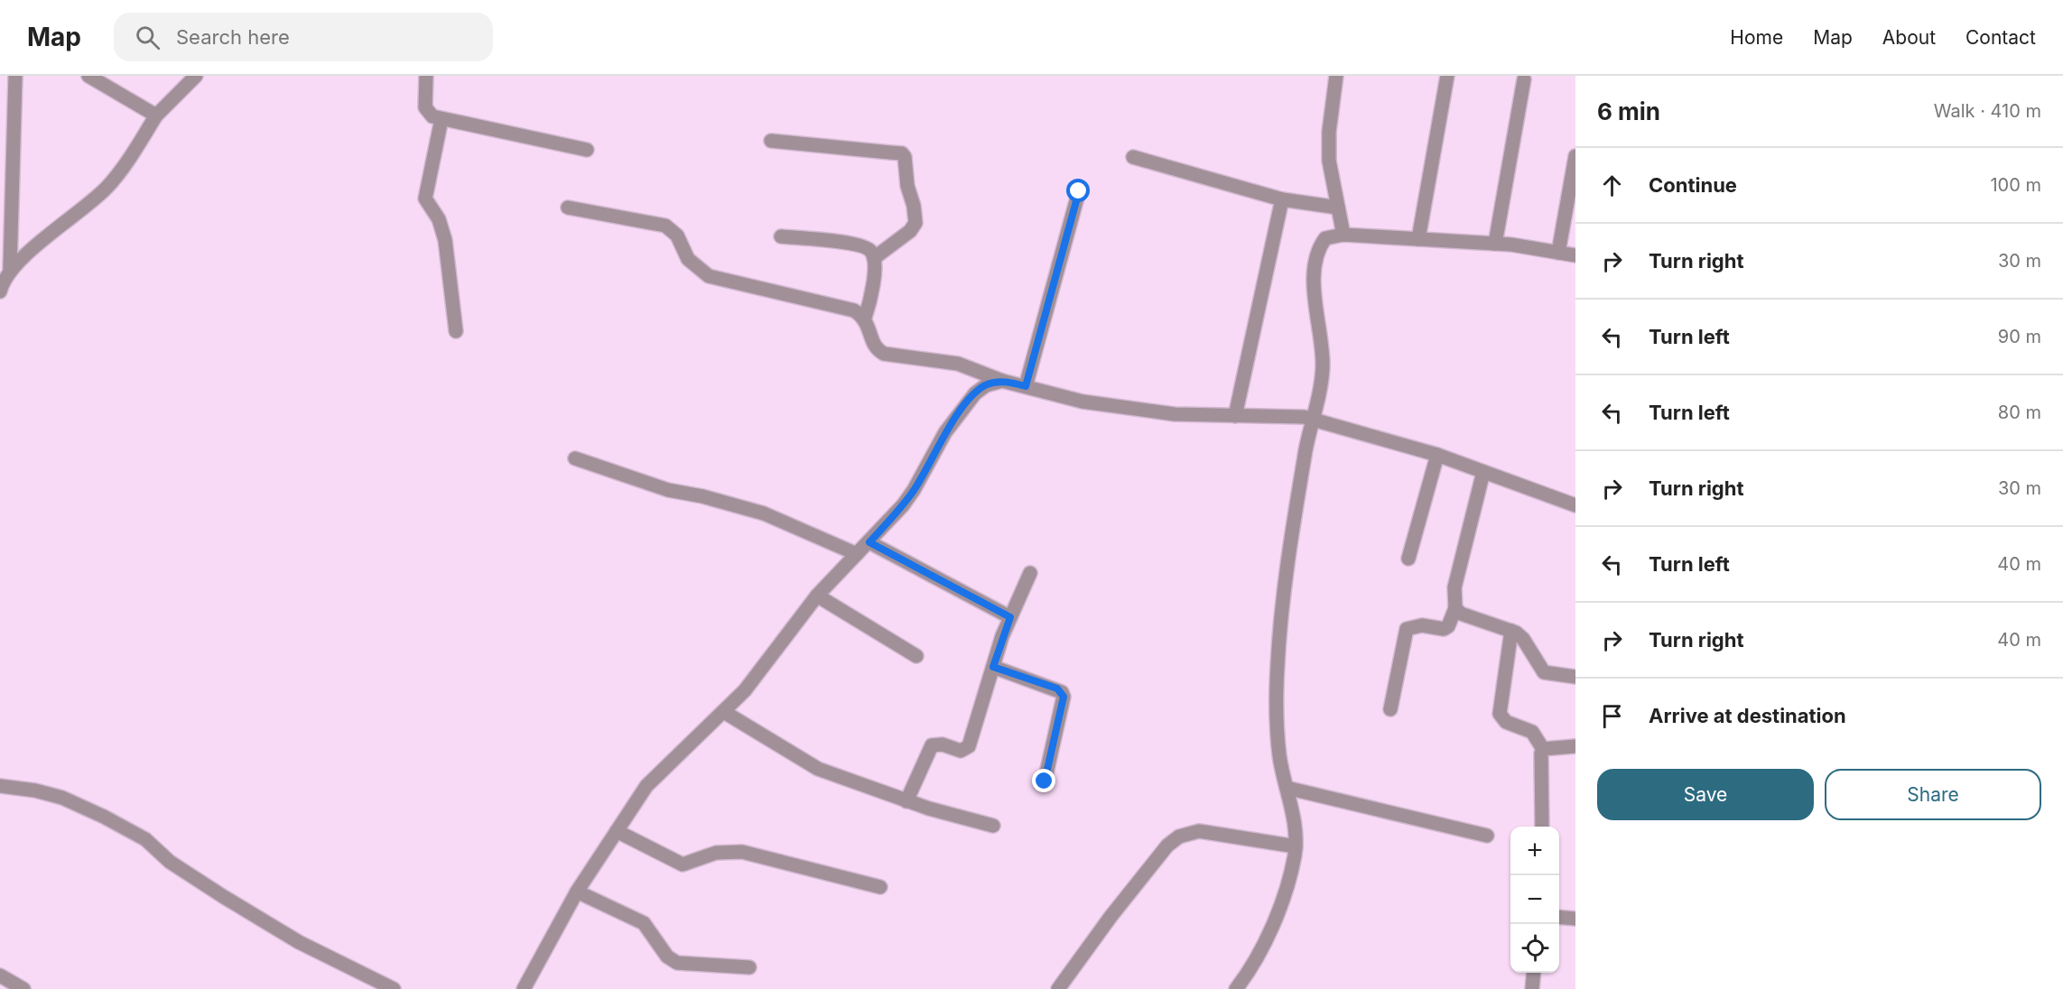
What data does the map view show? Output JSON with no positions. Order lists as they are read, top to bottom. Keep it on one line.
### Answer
{"page":{"header":"Map","search":"Search here","nav":["Home","Map","About","Contact"],"heading":["6 min","Walk · 410 m"],"list":[["Continue","100 m"],["Turn right","30 m"],["Turn left","90 m"],["Turn left","80 m"],["Turn right","30 m"],["Turn left","40 m"],["Turn right","40 m"],"Arrive at destination"],"buttons":["Save","Share"],"map_buttons":["+","−"]}}
